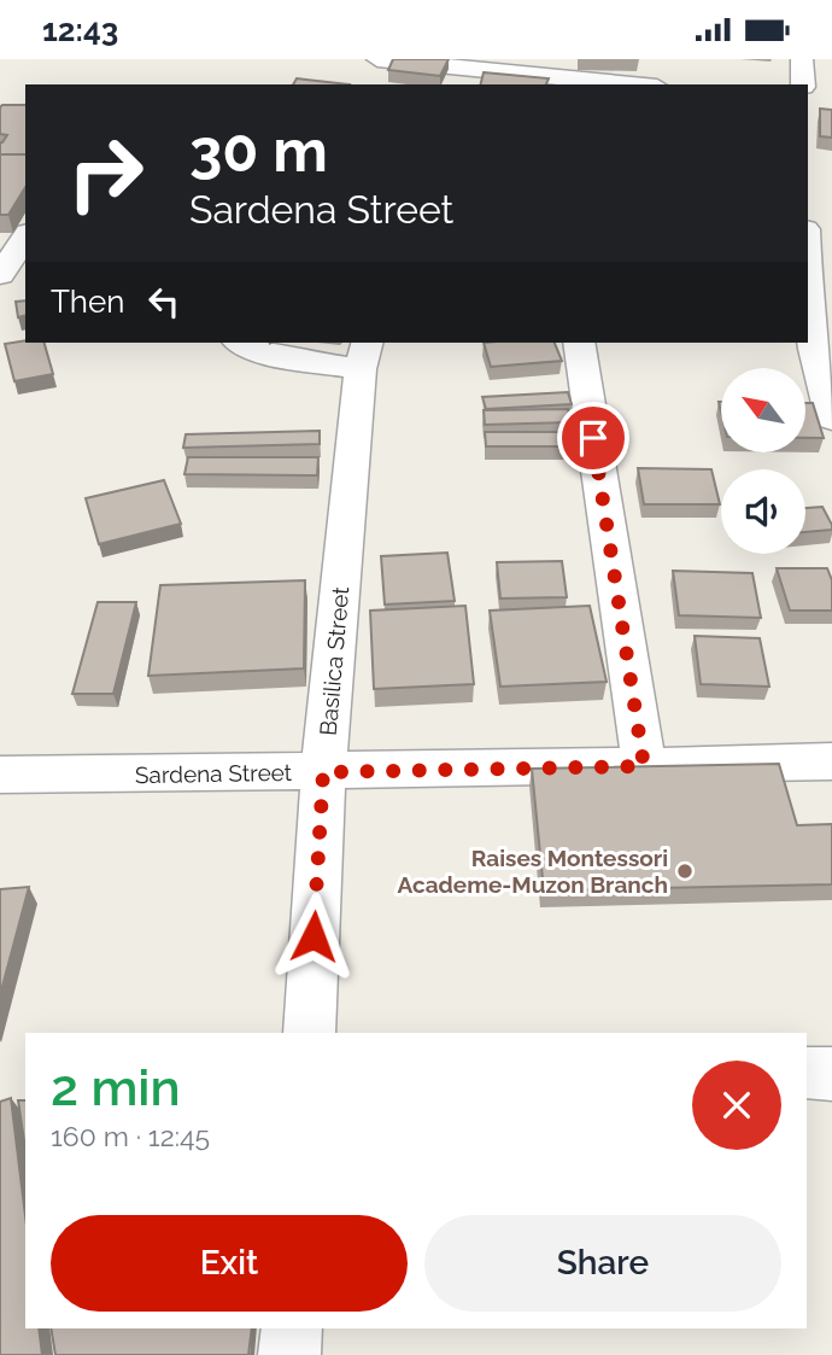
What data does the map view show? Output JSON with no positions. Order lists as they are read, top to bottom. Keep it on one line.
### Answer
{"streets":{"street":["Basilica Street","Sardena Street"]},"crossings":[["Basilica Street","Sardena Street"]],"places":["Raises Montessori Academe-Muzon Branch"],"north":"top left","page":{"status":"12:43","turn":["30 m","Sardena Street"],"then":"Then","heading":["2 min","160 m · 12:45"],"buttons":["Exit","Share"]}}
